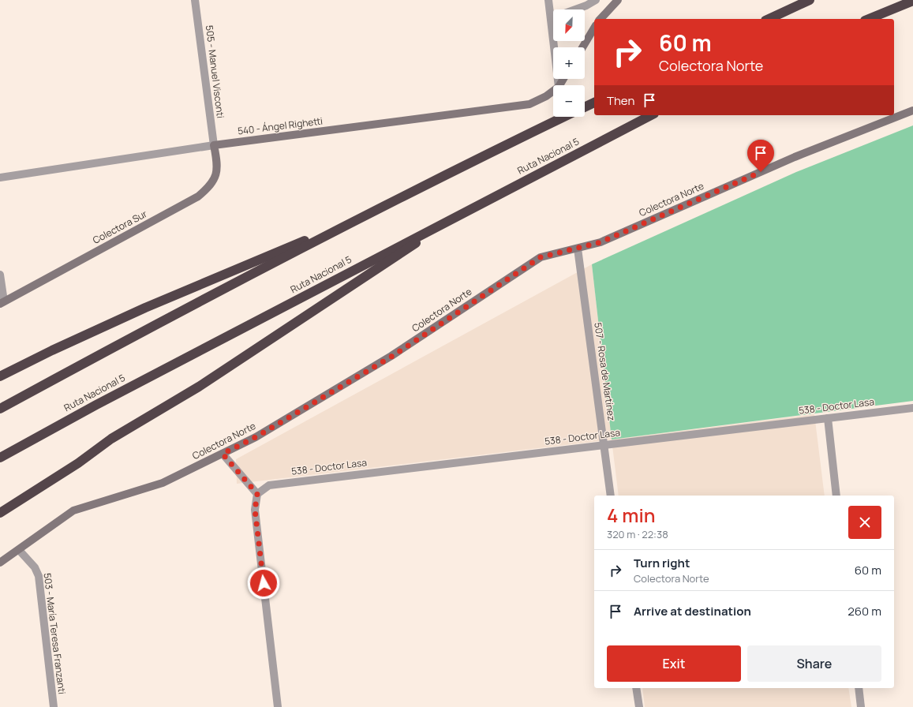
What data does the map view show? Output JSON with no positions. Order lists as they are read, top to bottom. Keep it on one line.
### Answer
{"streets":{"highway":["Ruta Nacional 5"],"street":["505 - Manuel Visconti","540 - Ángel Righetti","Colectora Norte","Colectora Sur","507 - Rosa de Martínez","538 - Doctor Lasa","503 - María Teresa Franzanti"]},"crossings":[["505 - Manuel Visconti","540 - Ángel Righetti"],["505 - Manuel Visconti","Colectora Sur"],["540 - Ángel Righetti","Colectora Sur"],["Colectora Norte","507 - Rosa de Martínez"],["Colectora Norte","503 - María Teresa Franzanti"],["507 - Rosa de Martínez","538 - Doctor Lasa"]],"north":"bottom left","page":{"map_buttons":["+","−"],"turn":["60 m","Colectora Norte"],"then":"Then","heading":["4 min","320 m · 22:38"],"list":[{"name":"Turn right","note":"Colectora Norte","value":"60 m"},{"name":"Arrive at destination","value":"260 m"}],"buttons":["Exit","Share"]}}
